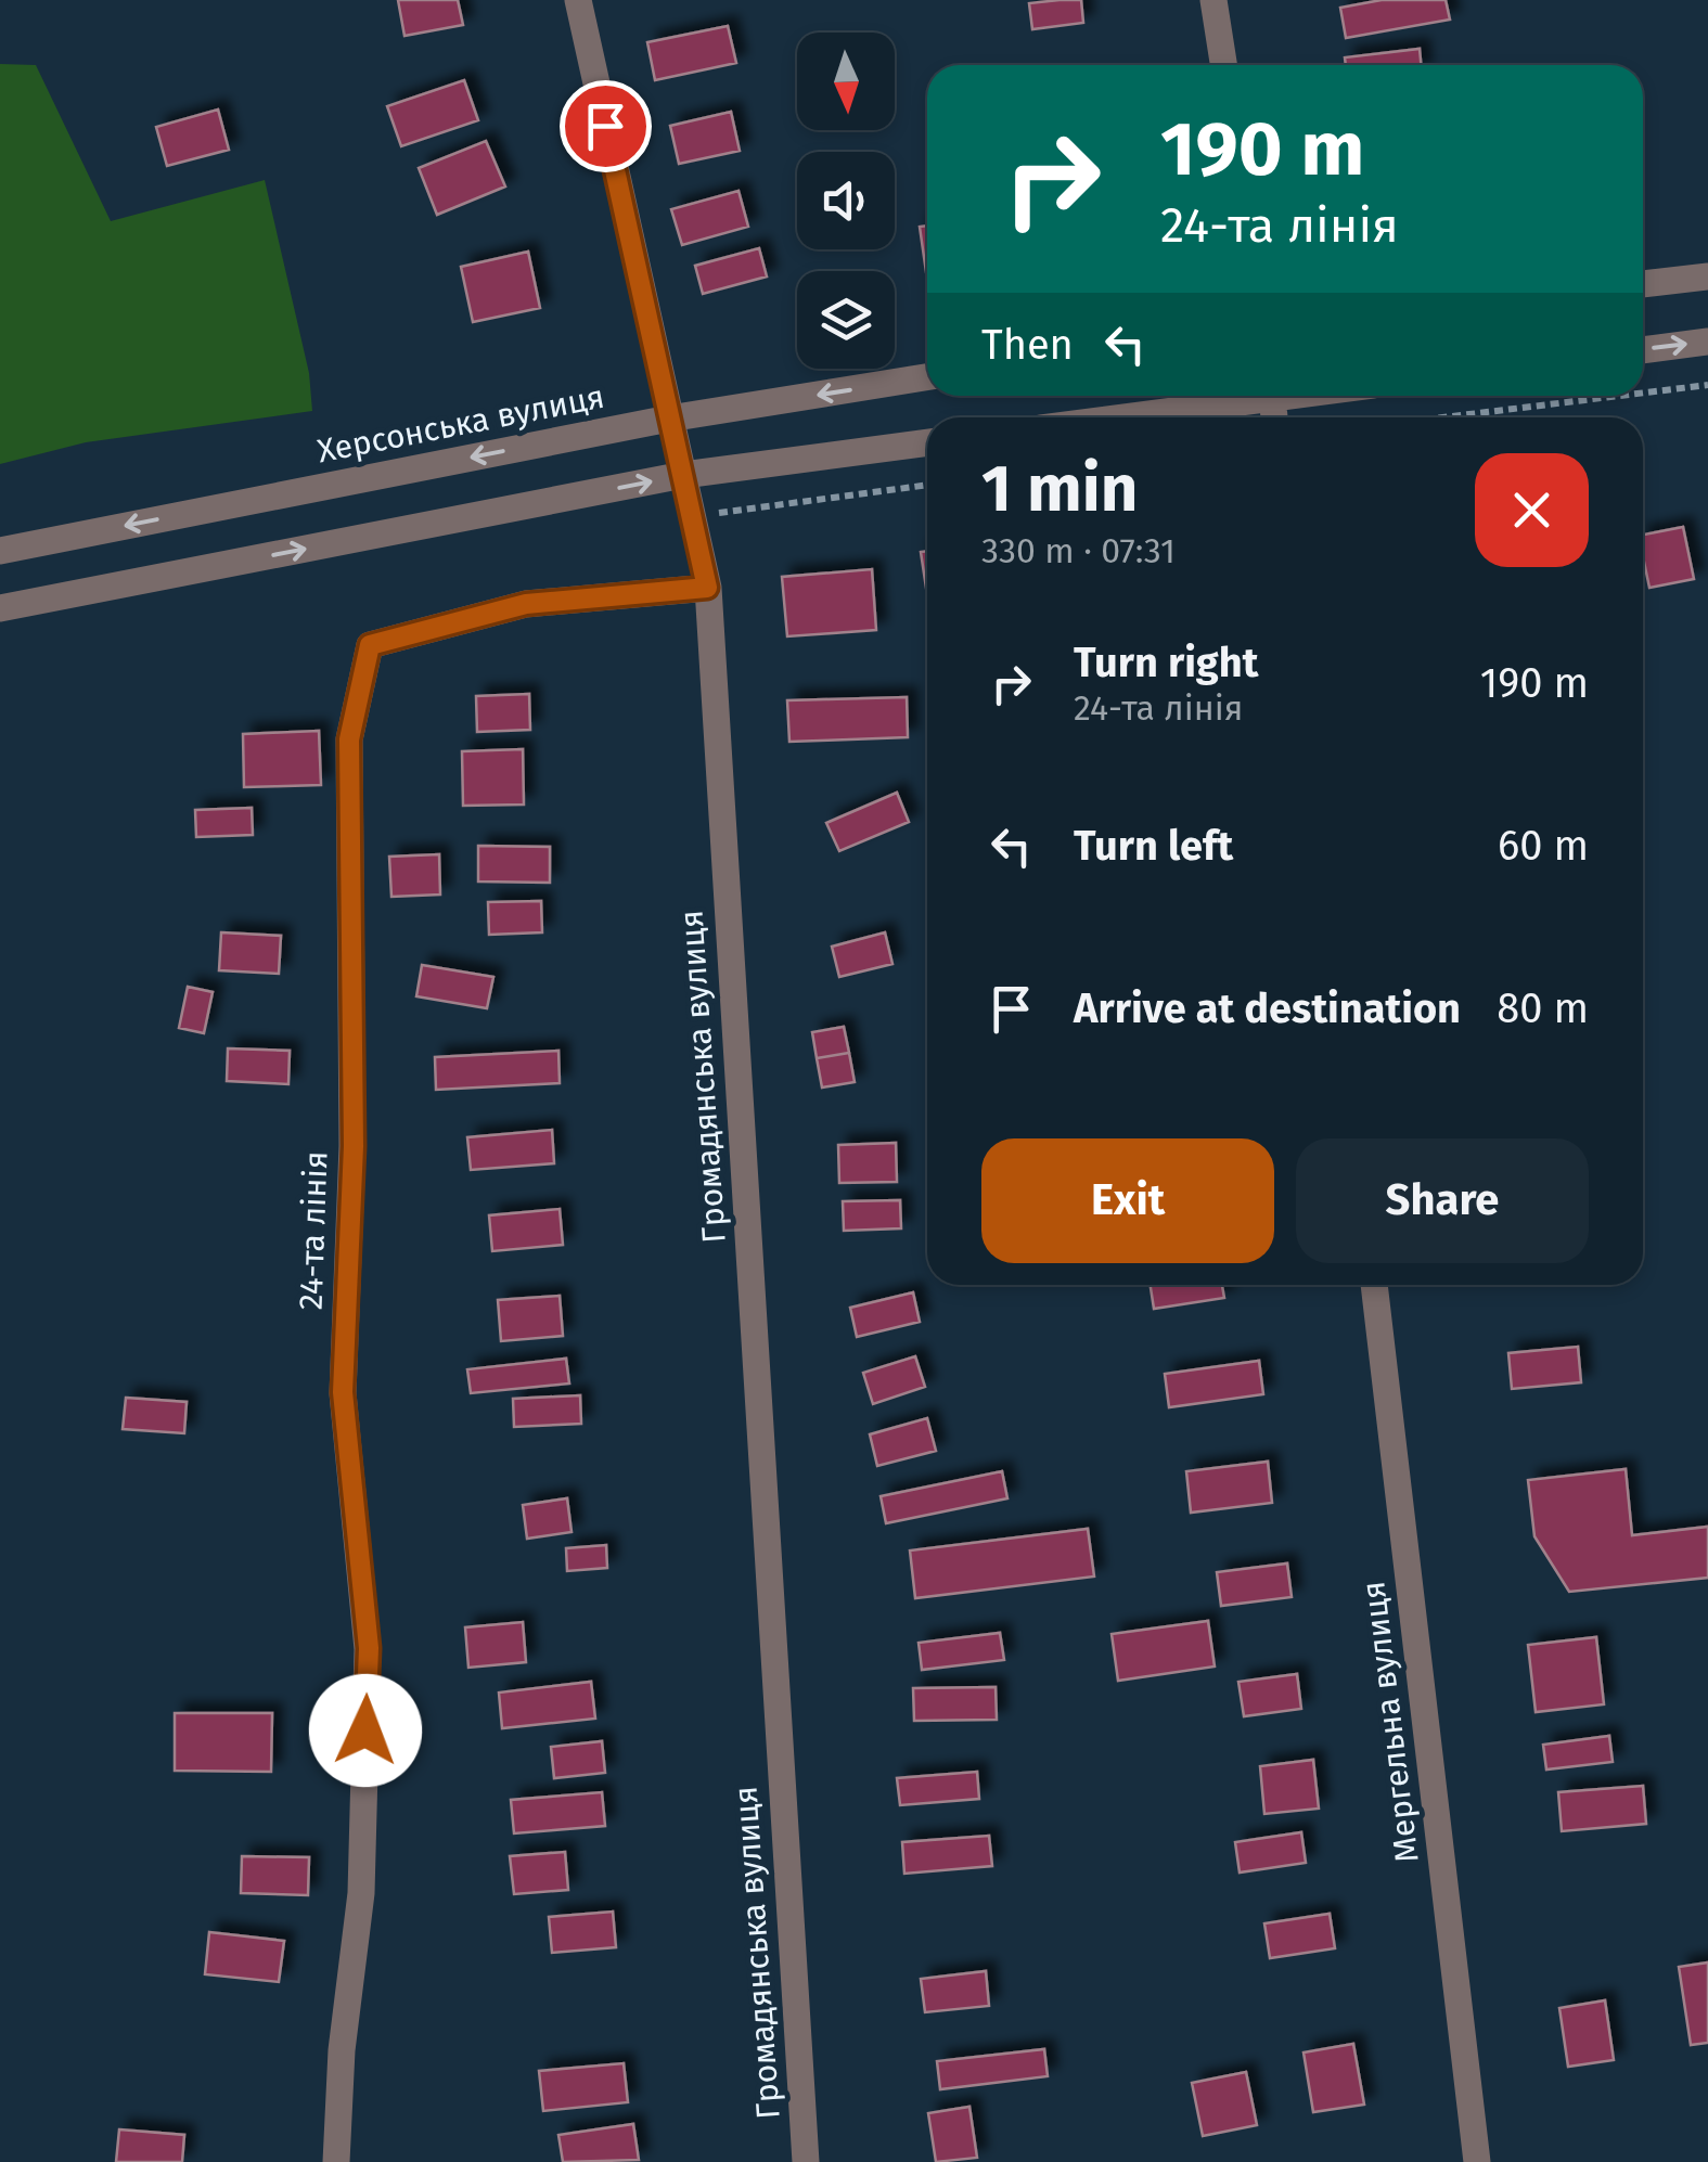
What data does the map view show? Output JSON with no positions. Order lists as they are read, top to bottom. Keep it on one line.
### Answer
{"streets":{"street":["Херсонська вулиця","Громадянська вулиця","24-та лінія","Мергельна вулиця"]},"crossings":[["Херсонська вулиця","Громадянська вулиця"],["Громадянська вулиця","24-та лінія"]],"north":"bottom","page":{"turn":["190 m","24-та лінія"],"then":"Then","heading":["1 min","330 m · 07:31"],"list":[{"name":"Turn right","note":"24-та лінія","value":"190 m"},{"name":"Turn left","value":"60 m"},{"name":"Arrive at destination","value":"80 m"}],"buttons":["Exit","Share"]}}
